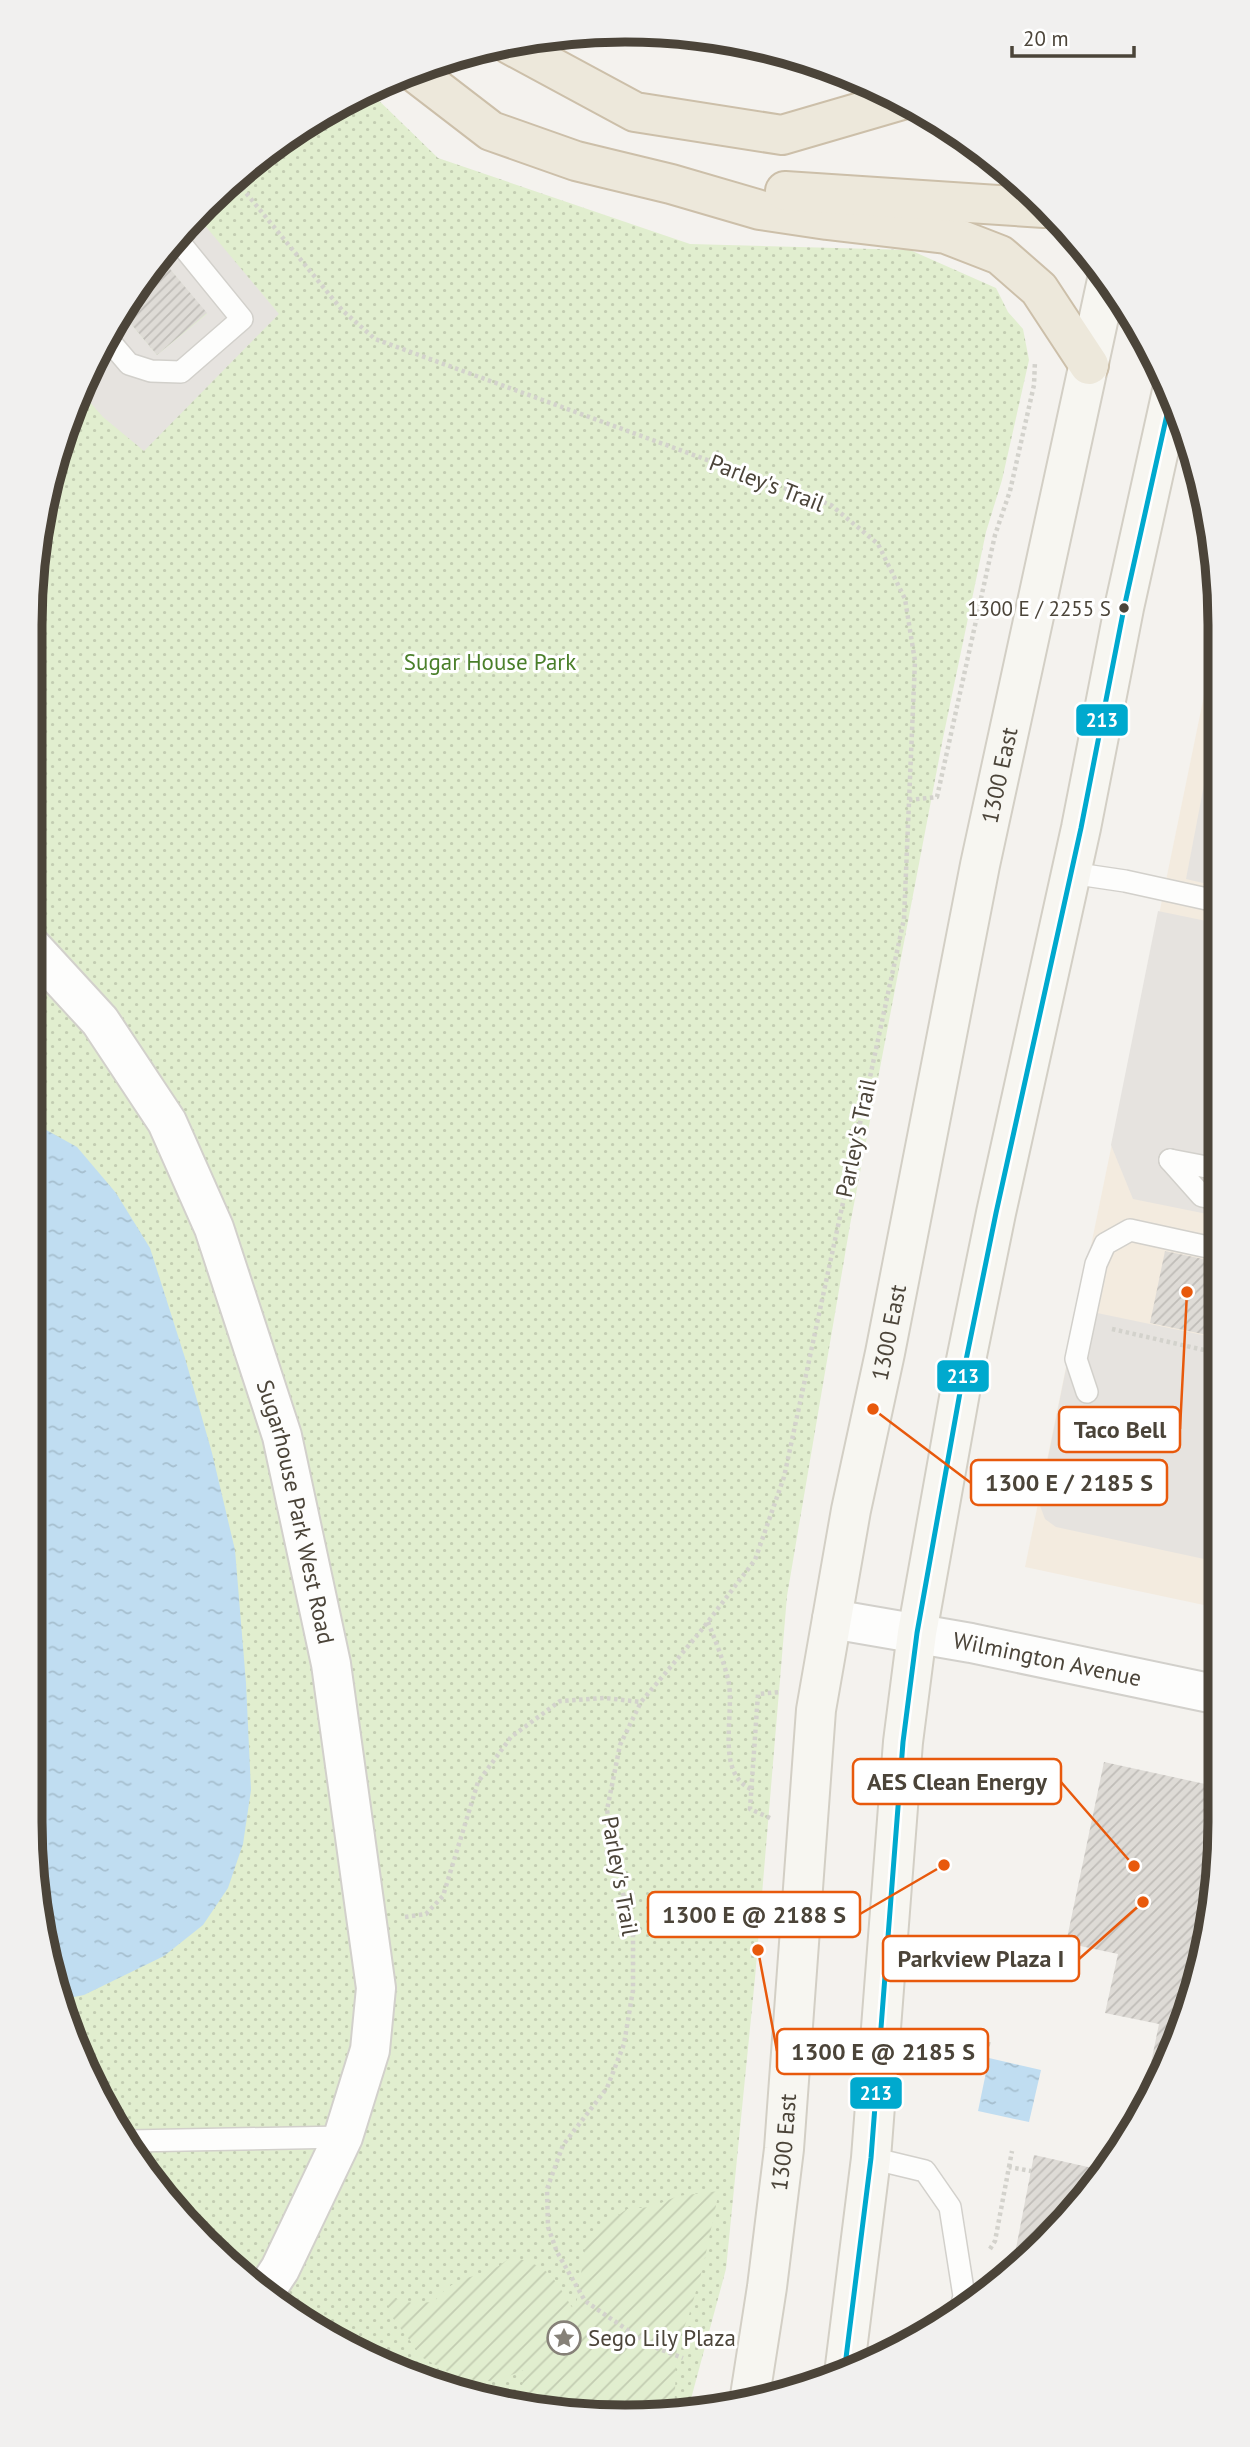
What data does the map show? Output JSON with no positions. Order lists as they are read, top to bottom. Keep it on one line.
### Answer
{"streets":{"main road":["1300 East"],"street":["Sugarhouse Park West Road","Wilmington Avenue"],"path":["Parley's Trail"]},"crossings":[["1300 East","Wilmington Avenue"]],"parks":["Sugar House Park"],"places":{"other":["1300 E / 2255 S","Taco Bell","1300 E / 2185 S","1300 E @ 2188 S","AES Clean Energy","Parkview Plaza I","1300 E @ 2185 S"],"place":["Sego Lily Plaza"]},"lines":["transit line 213"],"scale_bar":"20 m"}
